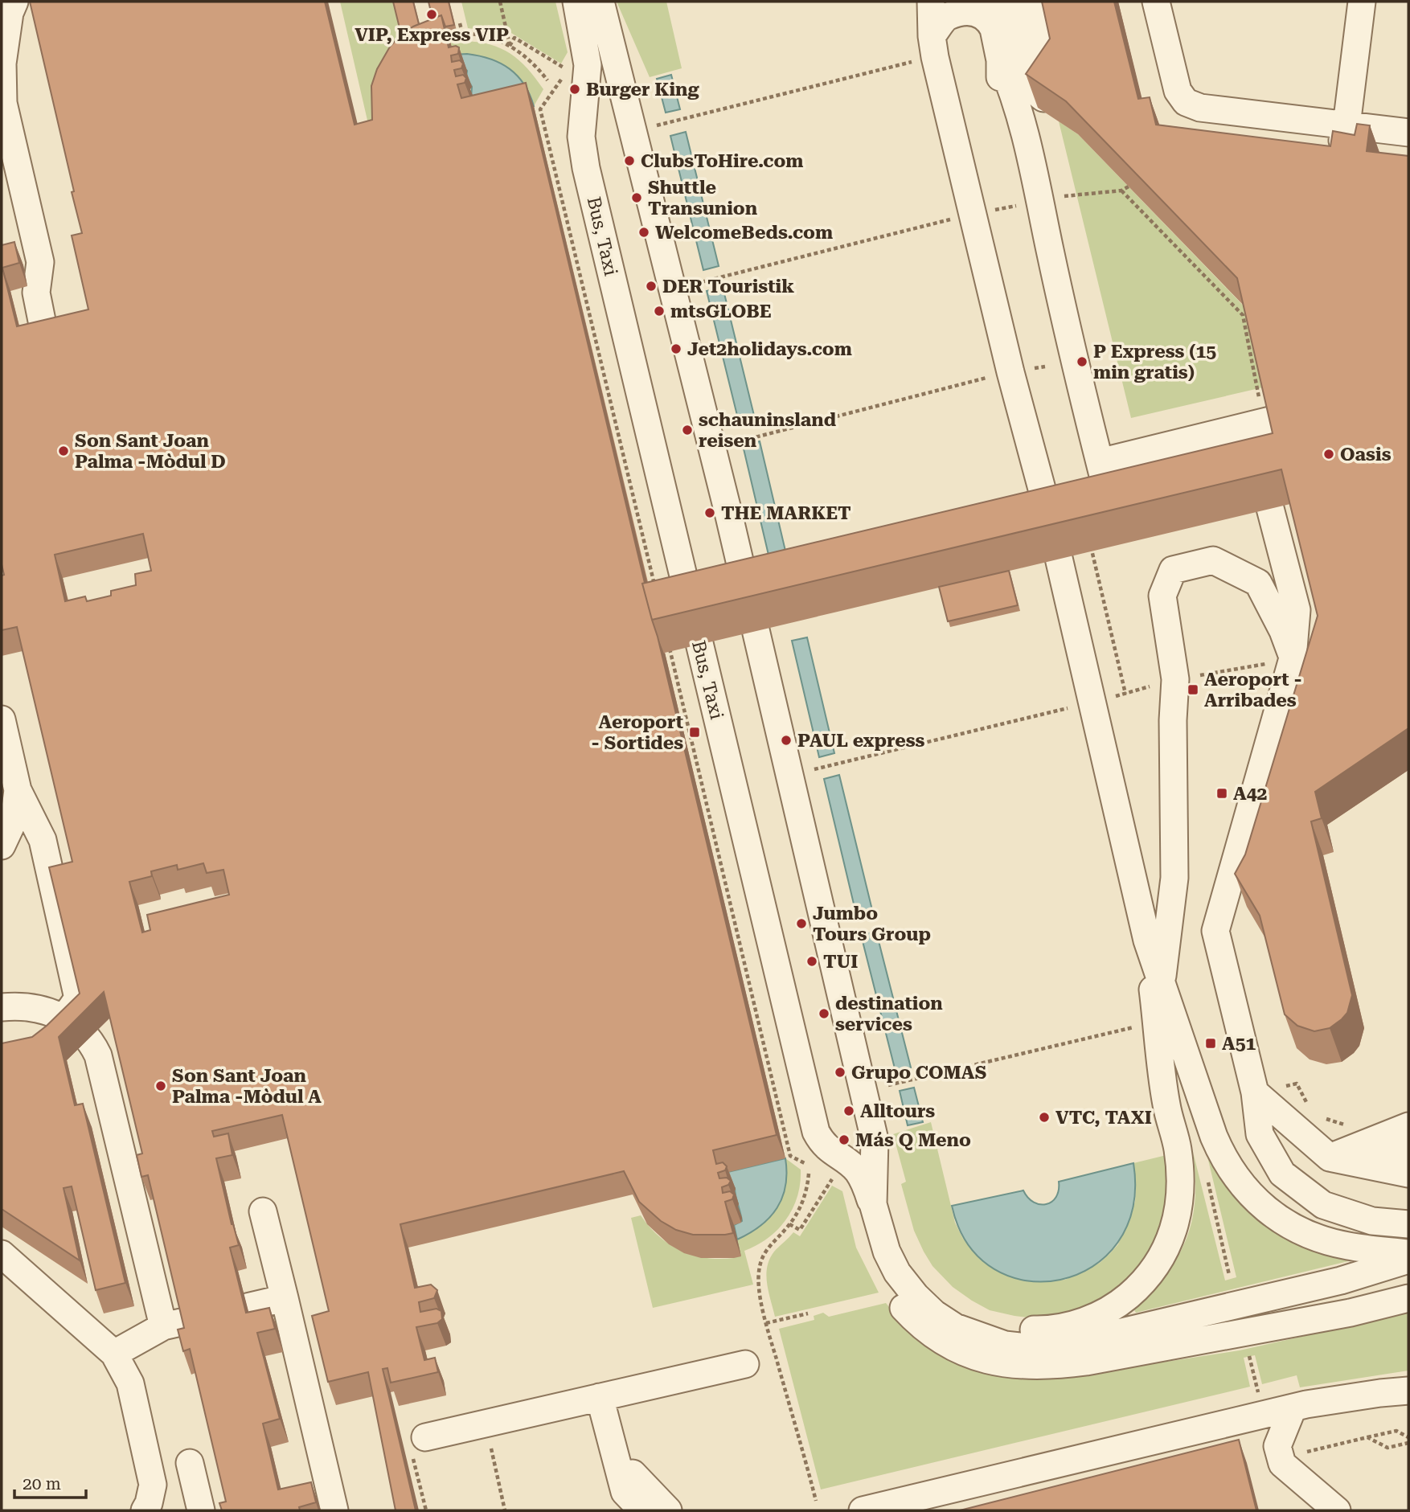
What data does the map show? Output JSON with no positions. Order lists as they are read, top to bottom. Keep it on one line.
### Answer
{"streets":{"street":["Bus, Taxi"]},"places":{"other":["VIP, Express VIP","Burger King","ClubsToHire.com","Shuttle Transunion","WelcomeBeds.com","DER Touristik","mtsGLOBE","Jet2holidays.com","P Express (15 min gratis)","schauninsland reisen","Son Sant Joan Palma -Mòdul D","Oasis","THE MARKET","PAUL express","Jumbo Tours Group","TUI","destination services","Grupo COMAS","Son Sant Joan Palma -Mòdul A","Alltours","VTC, TAXI","Más Q Meno"],"transit":["Aeroport - Arribades","Aeroport - Sortides","A42","A51"]},"scale_bar":"20 m"}
